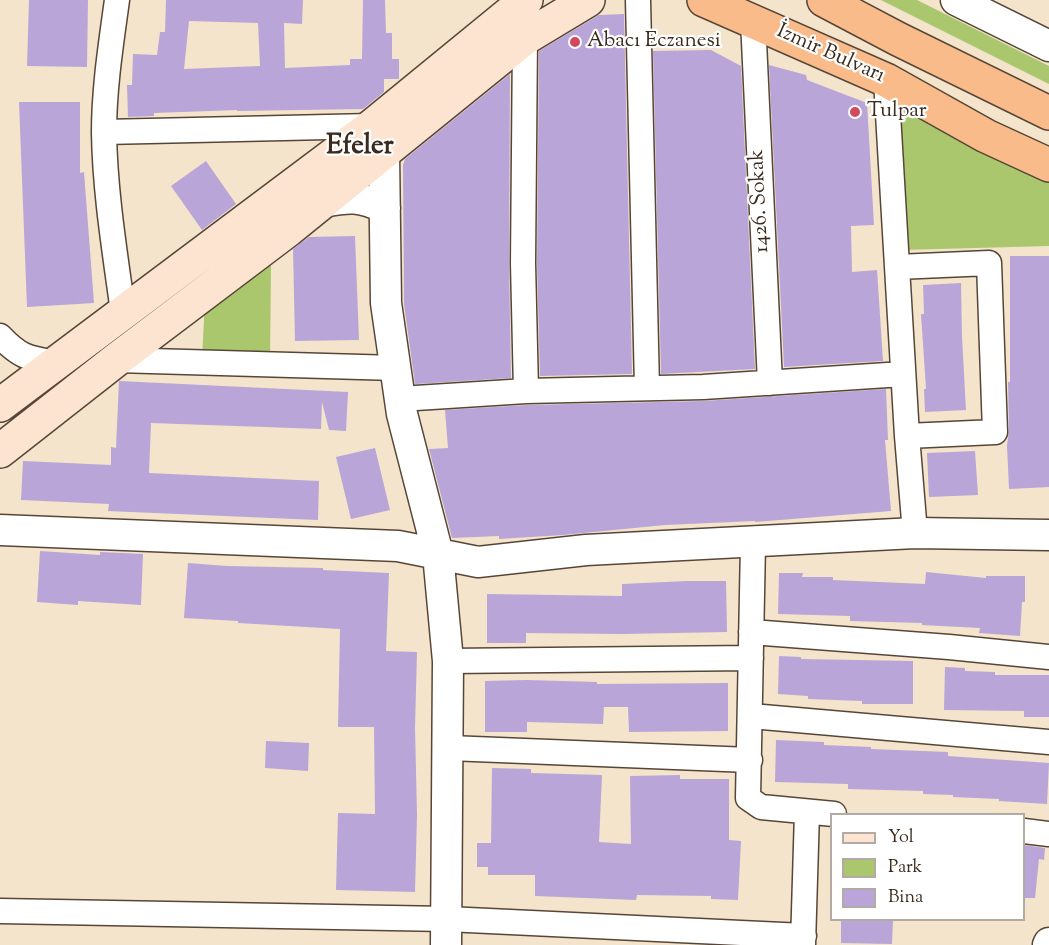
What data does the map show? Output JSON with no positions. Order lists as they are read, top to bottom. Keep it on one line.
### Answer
{"streets":{"highway":["İzmir Bulvarı"],"street":["1426. Sokak"]},"crossings":[["İzmir Bulvarı","1426. Sokak"]],"districts":["Efeler"],"places":["Abacı Eczanesi","Tulpar"],"legend":["Yol","Park","Bina"]}
